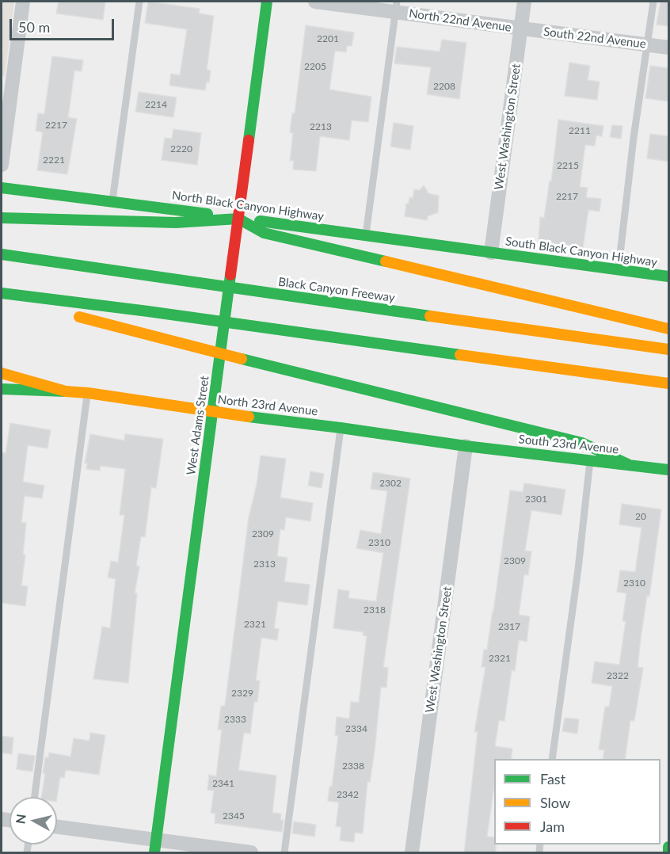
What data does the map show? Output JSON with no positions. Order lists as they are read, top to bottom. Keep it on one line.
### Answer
{"streets":{"main road":["North Black Canyon Highway","South Black Canyon Highway","Black Canyon Freeway","North 23rd Avenue","West Adams Street","South 23rd Avenue"],"street":["North 22nd Avenue","South 22nd Avenue","West Washington Street"]},"crossings":[["North 22nd Avenue","South 22nd Avenue"],["North 22nd Avenue","West Washington Street"],["South 22nd Avenue","West Washington Street"],["West Washington Street","North Black Canyon Highway"],["West Washington Street","South Black Canyon Highway"],["West Washington Street","North 23rd Avenue"],["West Washington Street","South 23rd Avenue"],["North Black Canyon Highway","South Black Canyon Highway"],["North Black Canyon Highway","West Adams Street"],["North 23rd Avenue","West Adams Street"],["North 23rd Avenue","South 23rd Avenue"]],"house_numbers":["2201","2205","2208","2214","2217","2213","2211","2220","2221","2215","2217","2302","2301","20","2309","2310","2309","2313","2310","2318","2321","2317","2321","2322","2329","2333","2334","2338","2341","2342","2345"],"legend":["Fast","Slow","Jam"],"scale_bar":"50 m","north":"left"}
